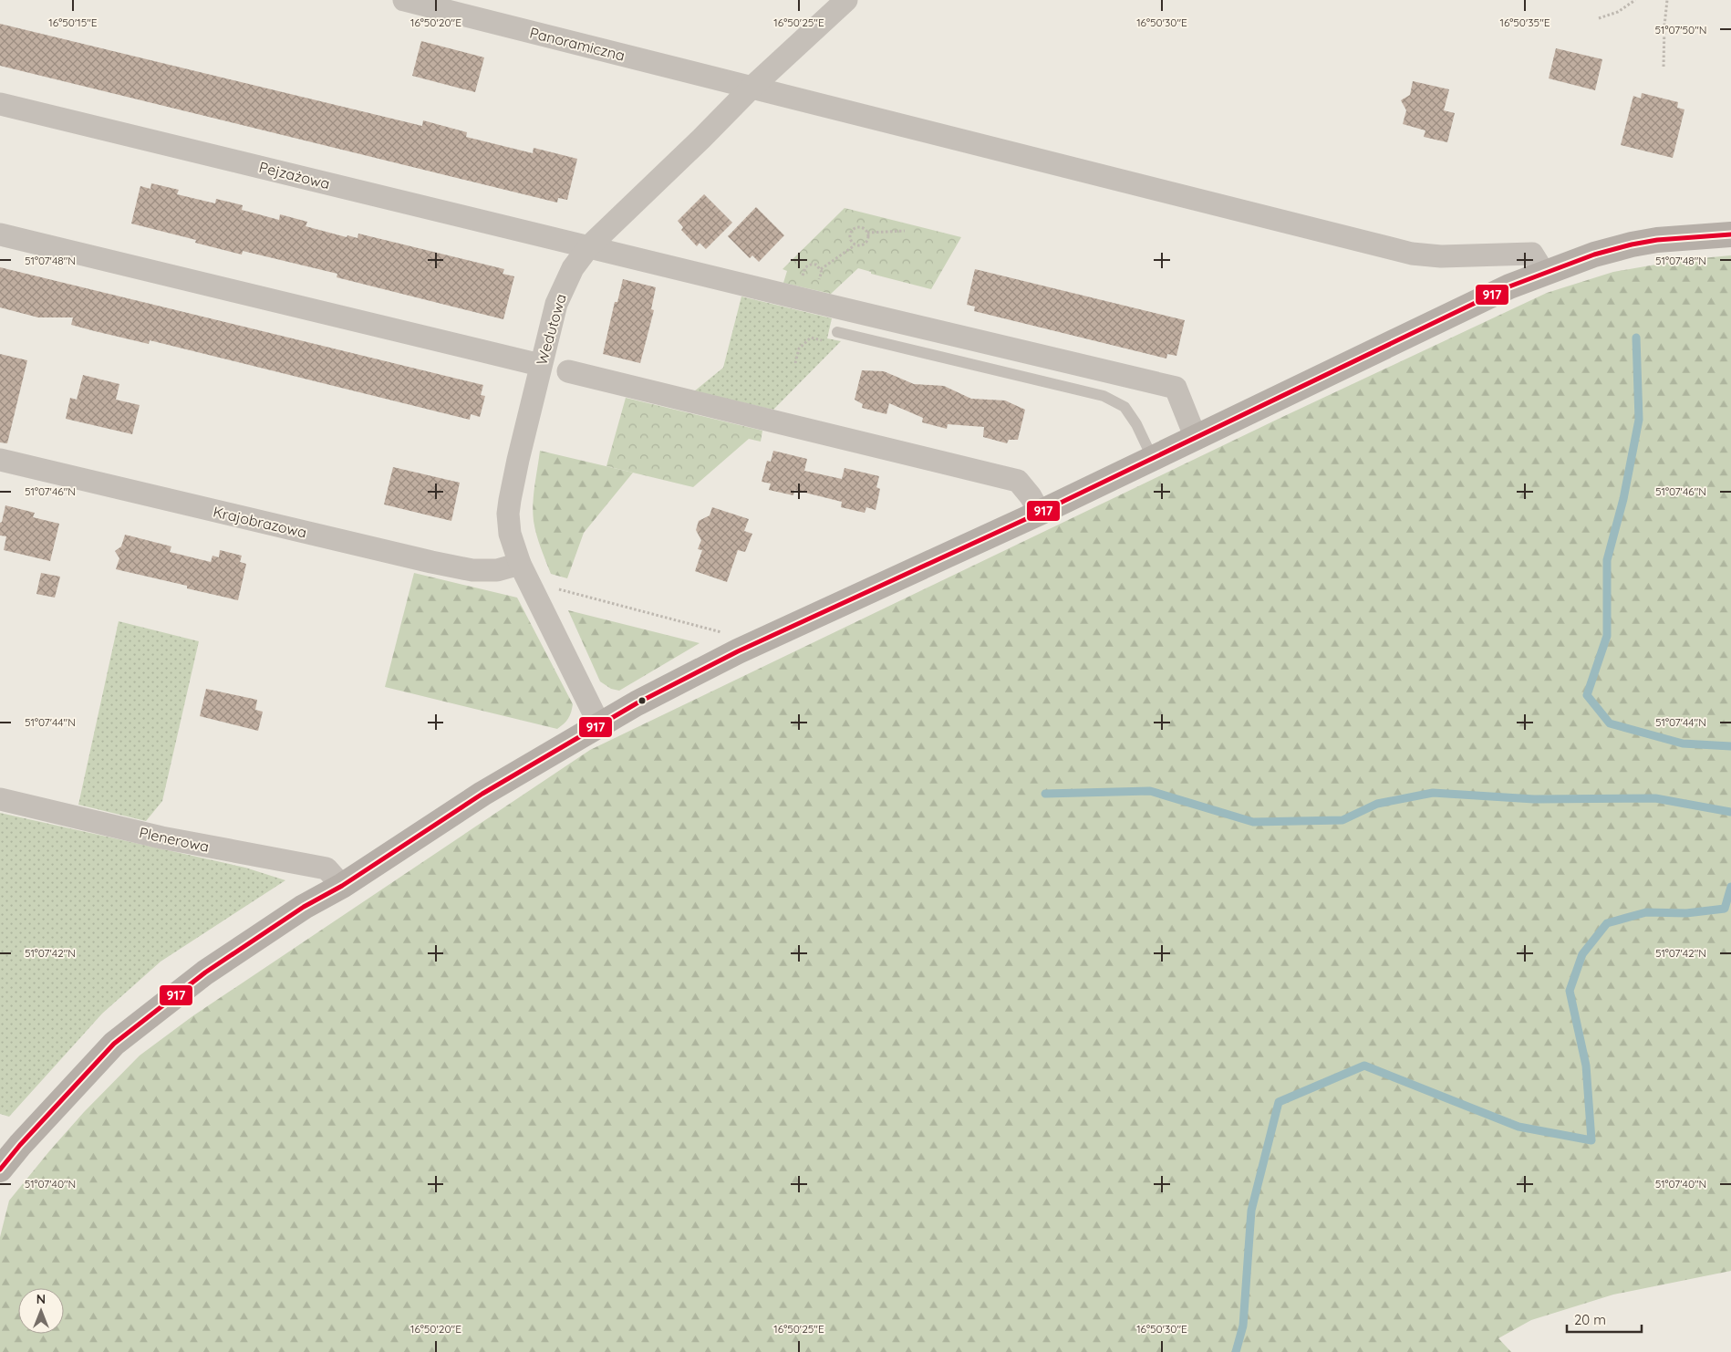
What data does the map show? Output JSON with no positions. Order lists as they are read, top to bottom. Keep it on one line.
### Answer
{"streets":{"street":["Panoramiczna","Pejzażowa","Wedutowa","Krajobrazowa","Plenerowa"]},"crossings":[["Panoramiczna","Wedutowa"],["Pejzażowa","Wedutowa"],["Wedutowa","Krajobrazowa"]],"lines":["transit line 917"],"scale_bar":"20 m","north":"top","coordinates":["16°50'15\"E","16°50'20\"E","16°50'25\"E","16°50'30\"E","16°50'35\"E","51°07'50\"N","51°07'48\"N","51°07'46\"N","51°07'44\"N","51°07'42\"N","51°07'40\"N"]}
